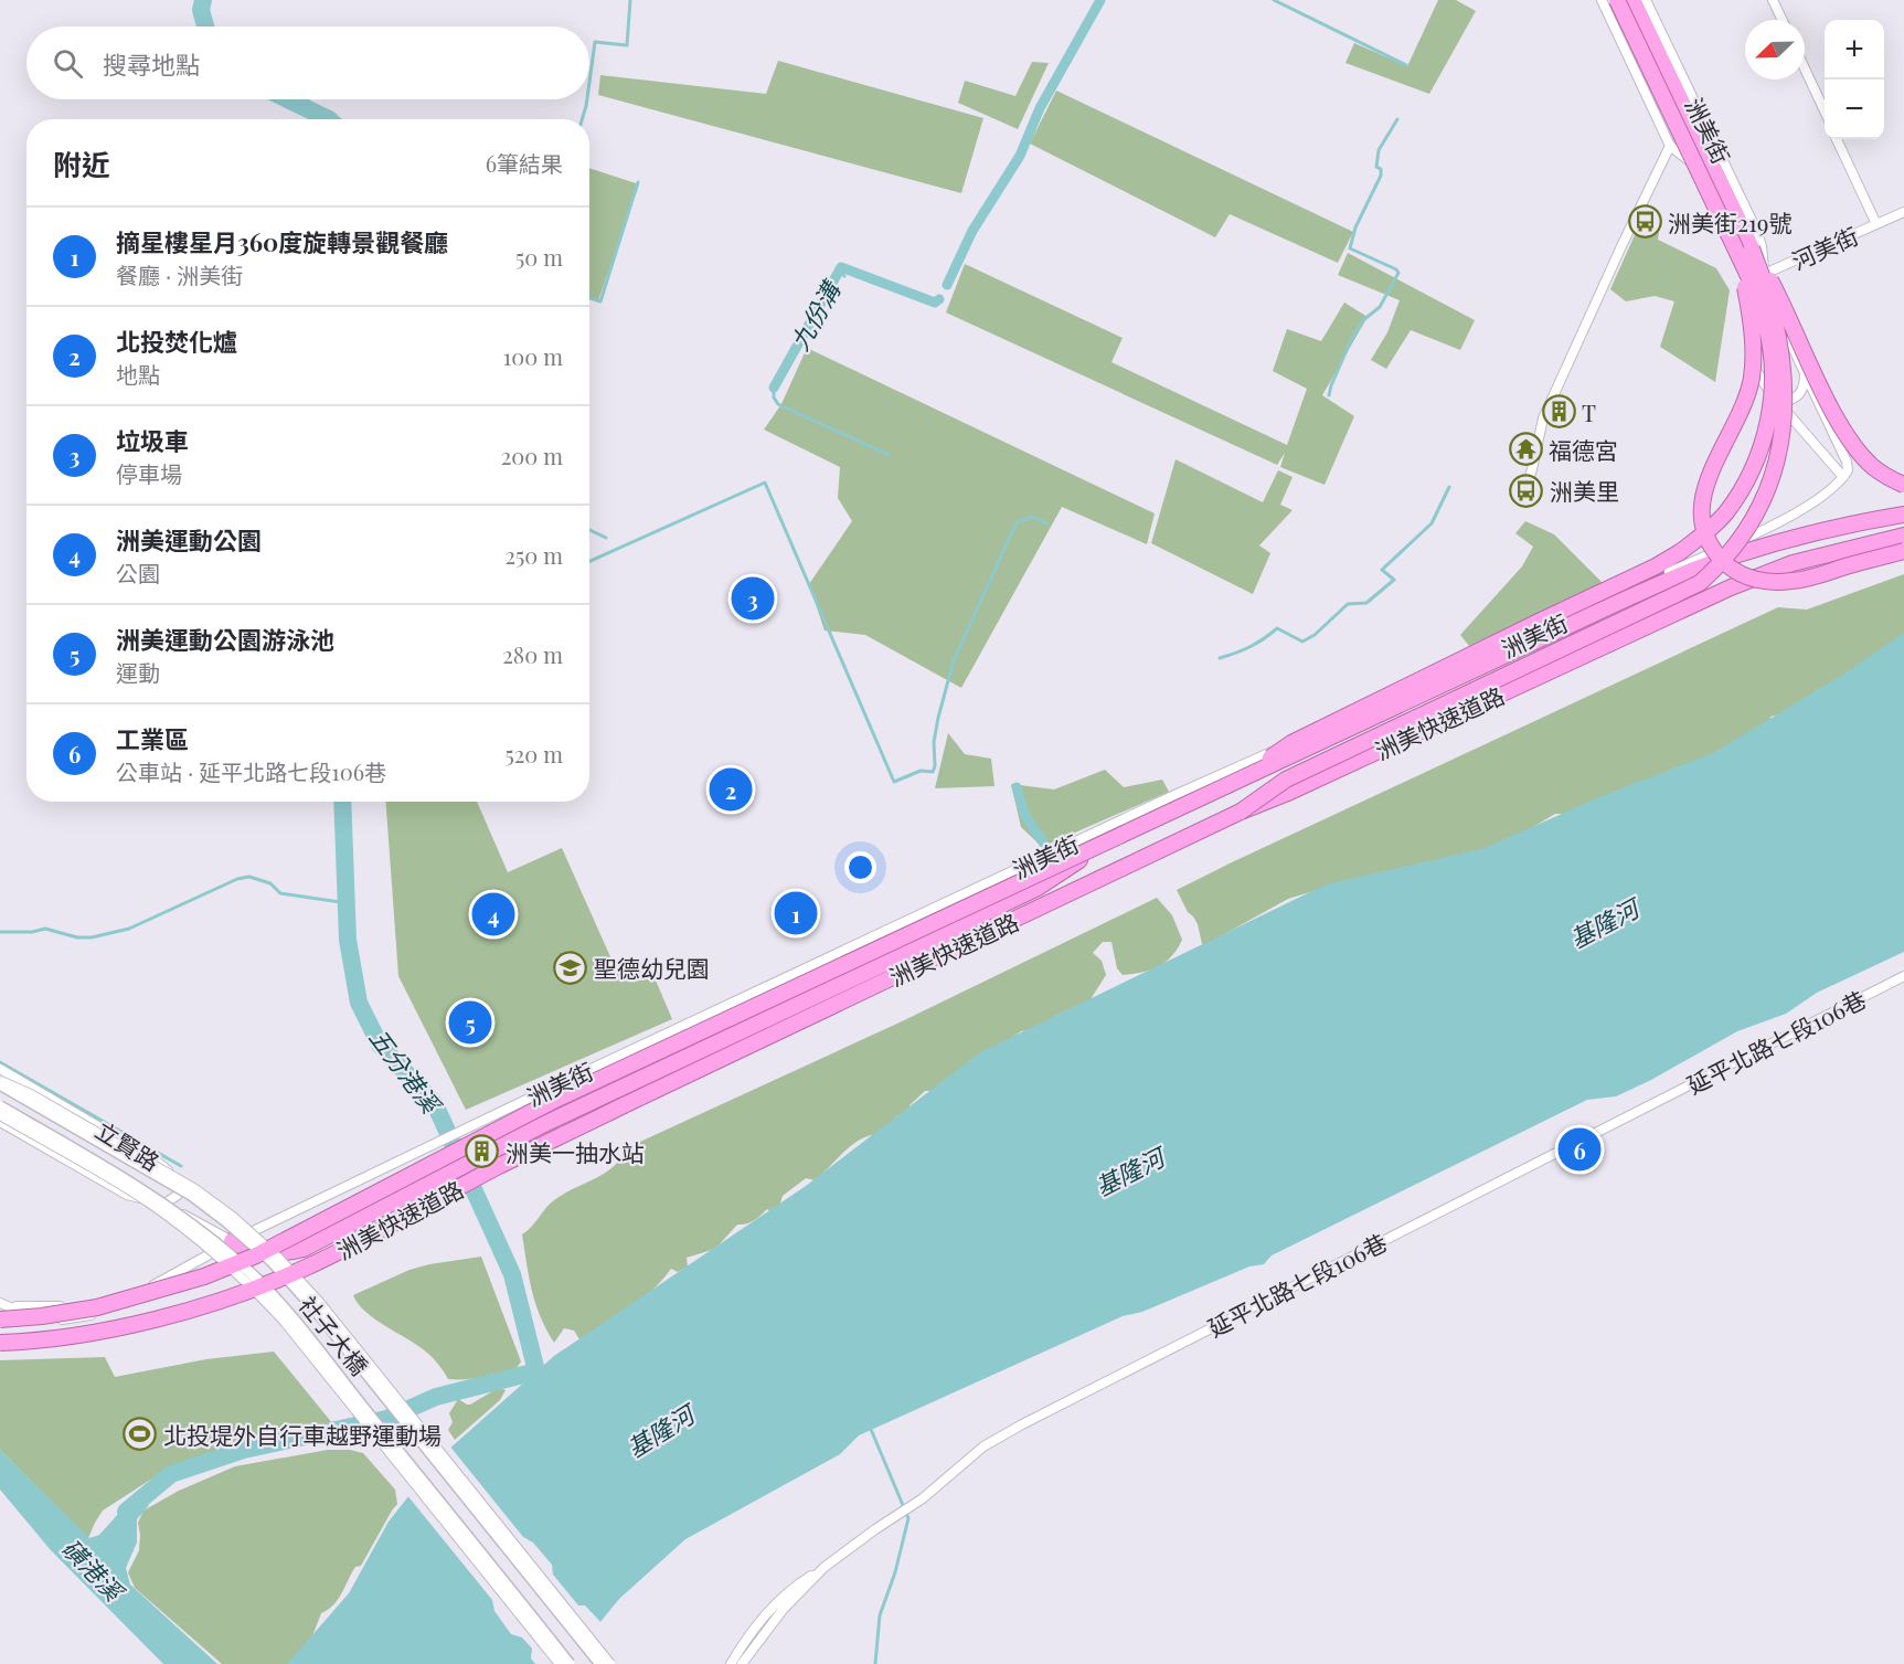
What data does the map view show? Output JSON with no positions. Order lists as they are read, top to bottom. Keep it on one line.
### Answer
{"streets":{"highway":["洲美快速道路"],"street":["洲美街","河美街","延平北路七段106巷","立賢路","社子大橋"]},"crossings":[["洲美街","河美街"],["洲美街","立賢路"]],"water":["九份溝","基隆河","五分港溪","磺港溪"],"places":{"bus stop":["洲美街219號","洲美里"],"building":["T","洲美一抽水站"],"temple":["福德宮"],"school or university":["聖德幼兒園"],"sports":["北投堤外自行車越野運動場"]},"north":"bottom left","page":{"map_buttons":["+","−"],"search":"搜尋地點","heading":["附近","6筆結果"],"list":[{"mark":"1","name":"摘星樓星月360度旋轉景觀餐廳","note":"餐廳 · 洲美街","value":"50 m"},{"mark":"2","name":"北投焚化爐","note":"地點","value":"100 m"},{"mark":"3","name":"垃圾車","note":"停車場","value":"200 m"},{"mark":"4","name":"洲美運動公園","note":"公園","value":"250 m"},{"mark":"5","name":"洲美運動公園游泳池","note":"運動","value":"280 m"},{"mark":"6","name":"工業區","note":"公車站 · 延平北路七段106巷","value":"520 m"}],"pins":["3","2","1","4","5","6"]}}
